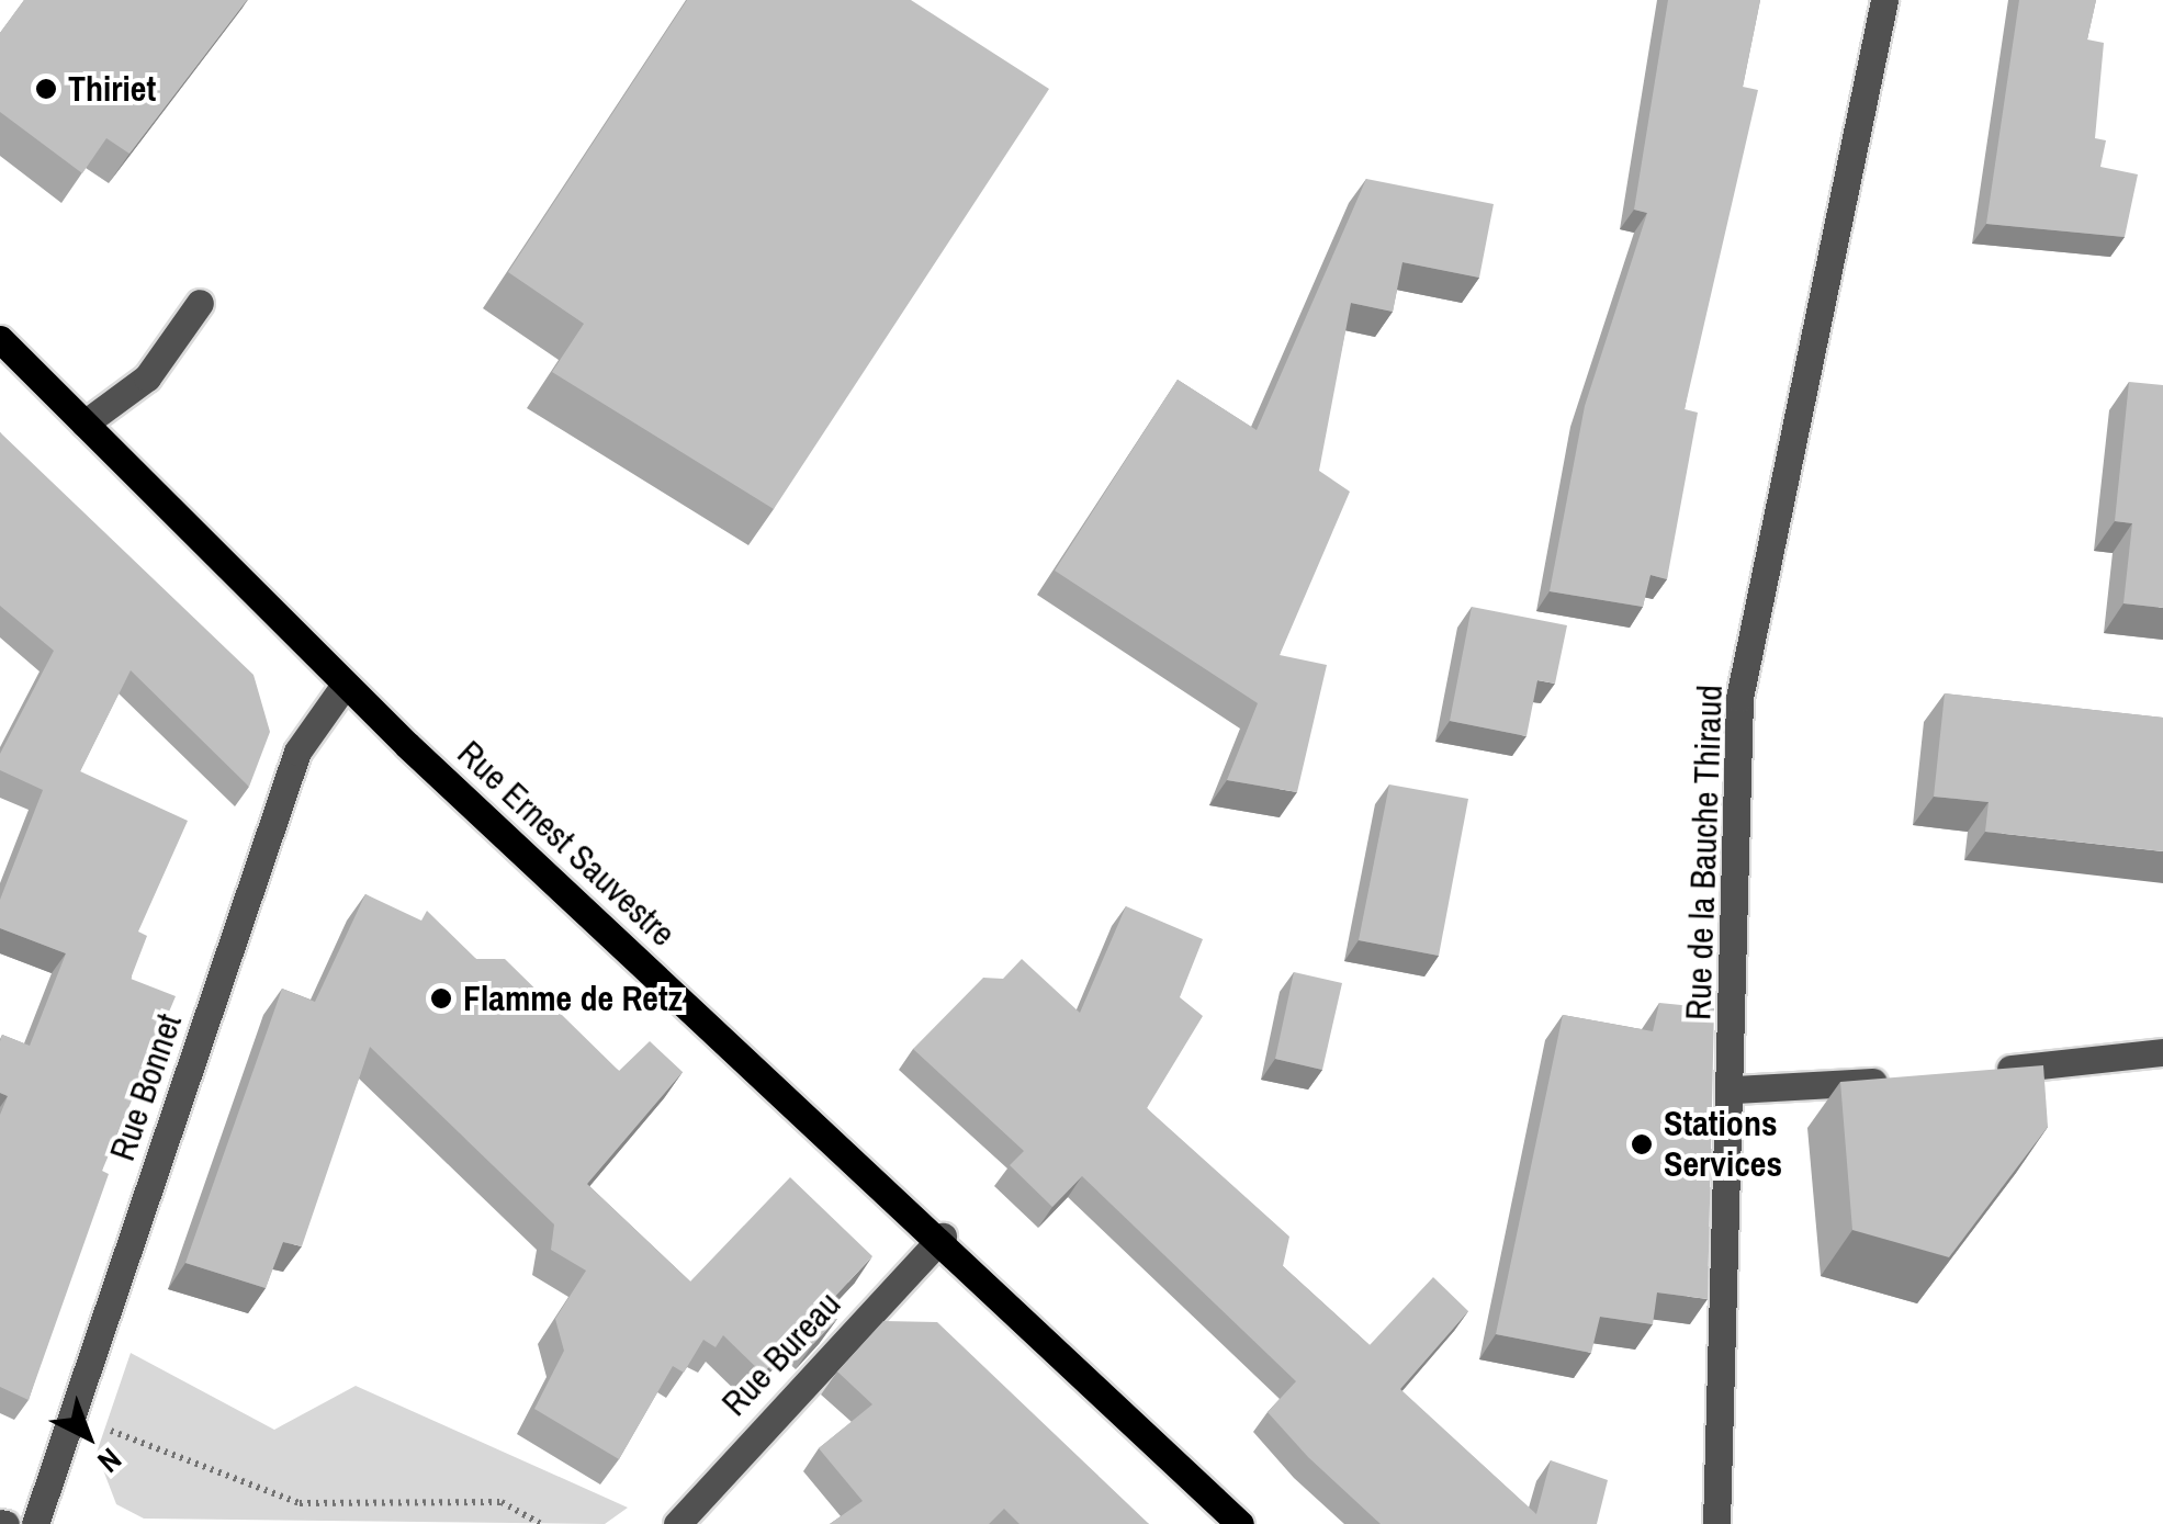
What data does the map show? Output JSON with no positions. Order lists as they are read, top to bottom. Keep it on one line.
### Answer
{"streets":{"main road":["Rue Ernest Sauvestre"],"street":["Rue de la Bauche Thiraud","Rue Bonnet","Rue Bureau"]},"crossings":[["Rue Ernest Sauvestre","Rue Bonnet"],["Rue Ernest Sauvestre","Rue Bureau"]],"places":["Thiriet","Flamme de Retz","Stations Services"],"north":"bottom right"}
